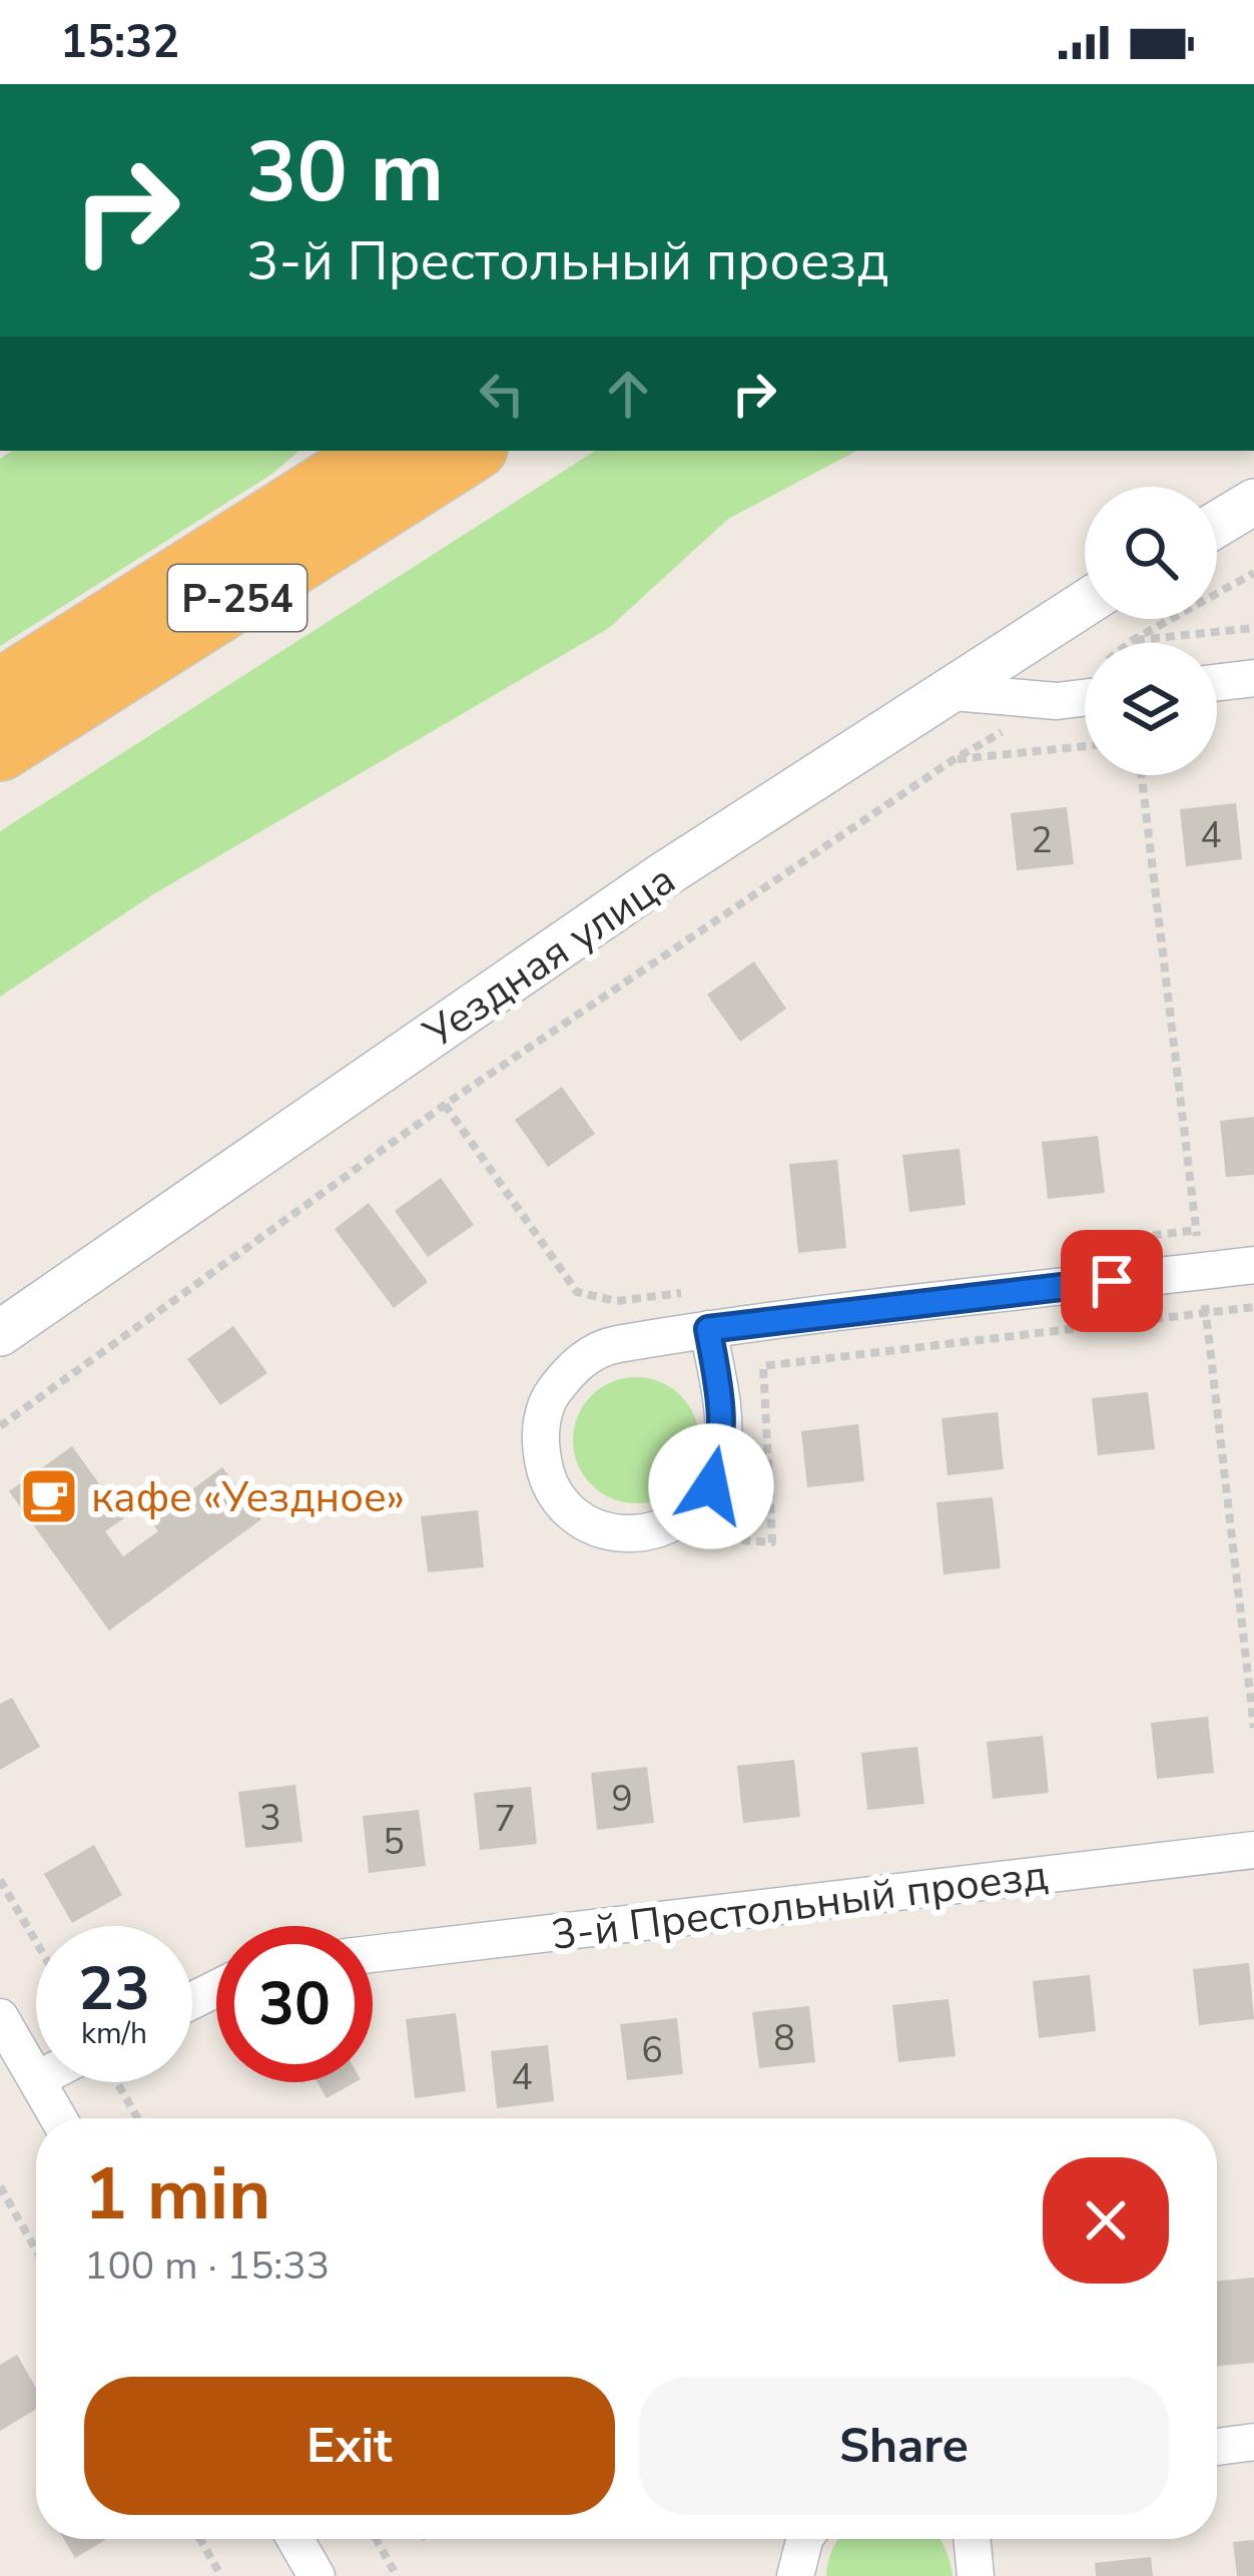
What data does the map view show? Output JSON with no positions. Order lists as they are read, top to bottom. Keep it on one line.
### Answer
{"streets":{"highway":["Р-254"],"street":["Уездная улица","3-й Престольный проезд"]},"places":{"cafe":["кафе «Уездное»"]},"house_numbers":["4","2","9","3","7","5","8","6","4"],"page":{"status":"15:32","turn":["30 m","3-й Престольный проезд"],"speed":"23 km/h","limit":"30","heading":["1 min","100 m · 15:33"],"buttons":["Exit","Share"]}}
